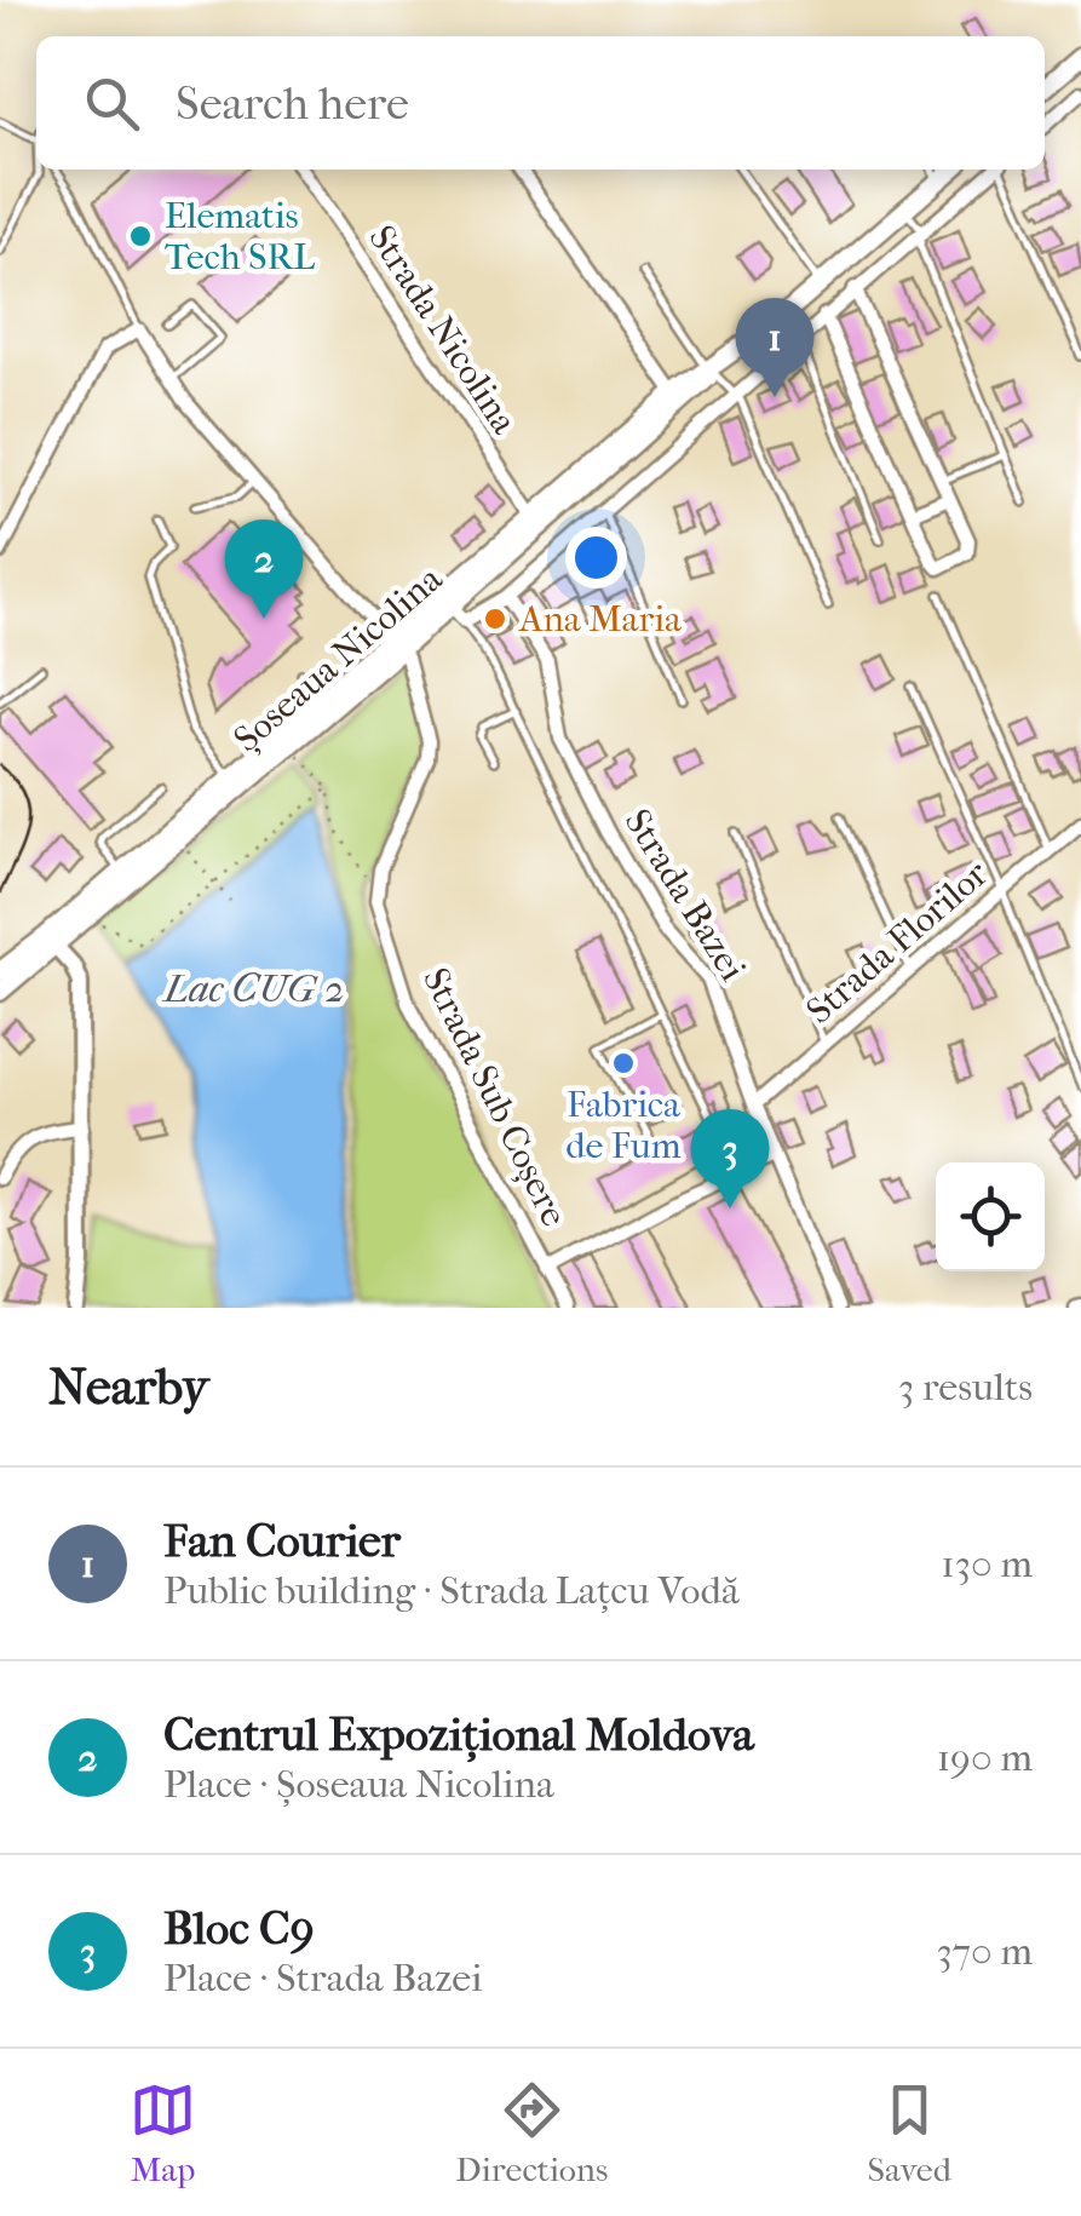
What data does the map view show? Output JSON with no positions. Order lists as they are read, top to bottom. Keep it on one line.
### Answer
{"streets":{"main road":["Șoseaua Nicolina"],"street":["Strada Nicolina","Strada Bazei","Strada Florilor","Strada Sub Coșere"]},"crossings":[["Strada Nicolina","Șoseaua Nicolina"],["Strada Bazei","Strada Florilor"]],"water":["Lac CUG 2"],"places":["Elematis Tech SRL","Ana Maria","Fabrica de Fum"],"page":{"search":"Search here","pins":["1","2","3"],"heading":["Nearby","3 results"],"list":[{"mark":"1","name":"Fan Courier","note":"Public building · Strada Lațcu Vodă","value":"130 m"},{"mark":"2","name":"Centrul Expozițional Moldova","note":"Place · Șoseaua Nicolina","value":"190 m"},{"mark":"3","name":"Bloc C9","note":"Place · Strada Bazei","value":"370 m"}],"nav":["Map","Directions","Saved"]}}
